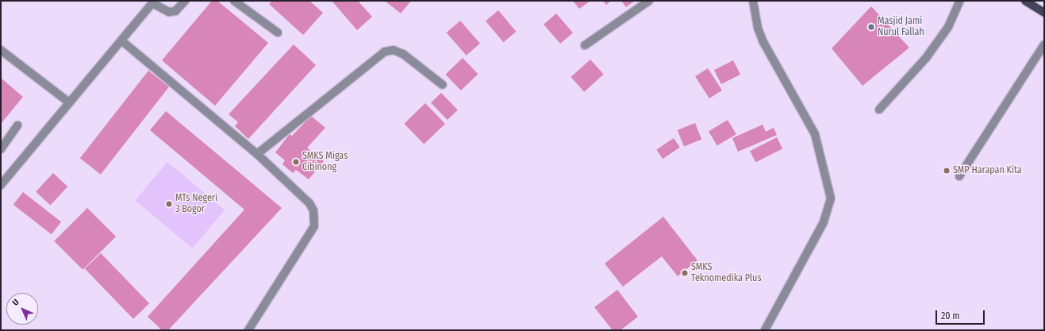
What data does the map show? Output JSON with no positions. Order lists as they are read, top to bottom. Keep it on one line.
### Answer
{"places":["Masjid Jami Nurul Fallah","SMKS Migas Cibinong","SMP Harapan Kita","MTs Negeri 3 Bogor","SMKS Teknomedika Plus"],"scale_bar":"20 m","north":"top left"}
